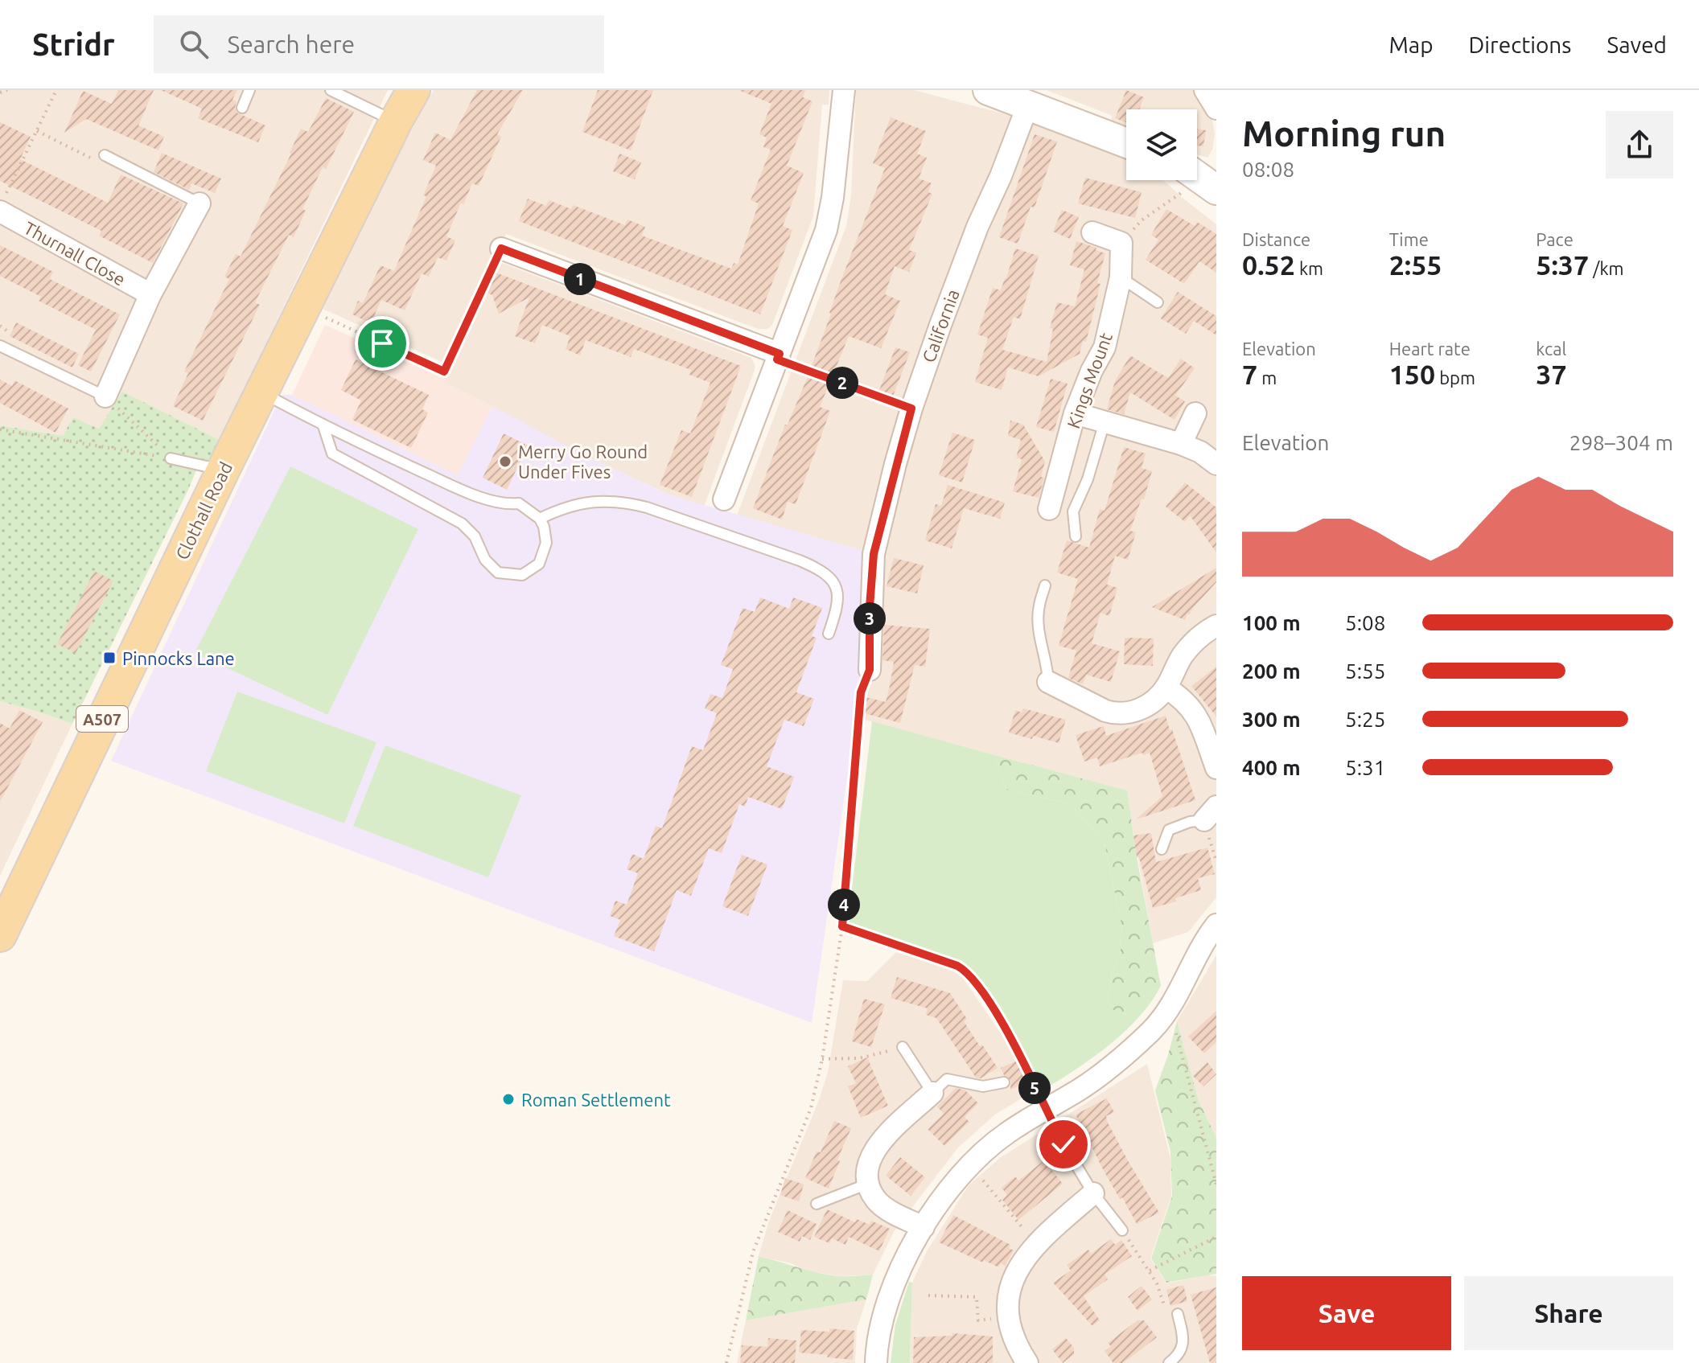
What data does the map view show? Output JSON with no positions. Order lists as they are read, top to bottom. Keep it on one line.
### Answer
{"streets":{"main road":["Clothall Road","A507"],"street":["Thurnall Close","California","Kings Mount"]},"places":{"other":["Merry Go Round Under Fives","Roman Settlement"],"transit":["Pinnocks Lane"]},"page":{"header":"Stridr","search":"Search here","nav":["Map","Directions","Saved"],"heading":["Morning run","08:08"],"stats":[["Distance","0.52 km"],["Time","2:55"],["Pace","5:37 /km"],["Elevation","7 m"],["Heart rate","150 bpm"],["kcal","37"]],"pins":["1","2","3","4","5"],"chart":["Elevation","298–304 m"],"list":[{"name":"100 m","note":"5:08"},{"name":"200 m","note":"5:55"},{"name":"300 m","note":"5:25"},{"name":"400 m","note":"5:31"}],"buttons":["Save","Share"]}}
